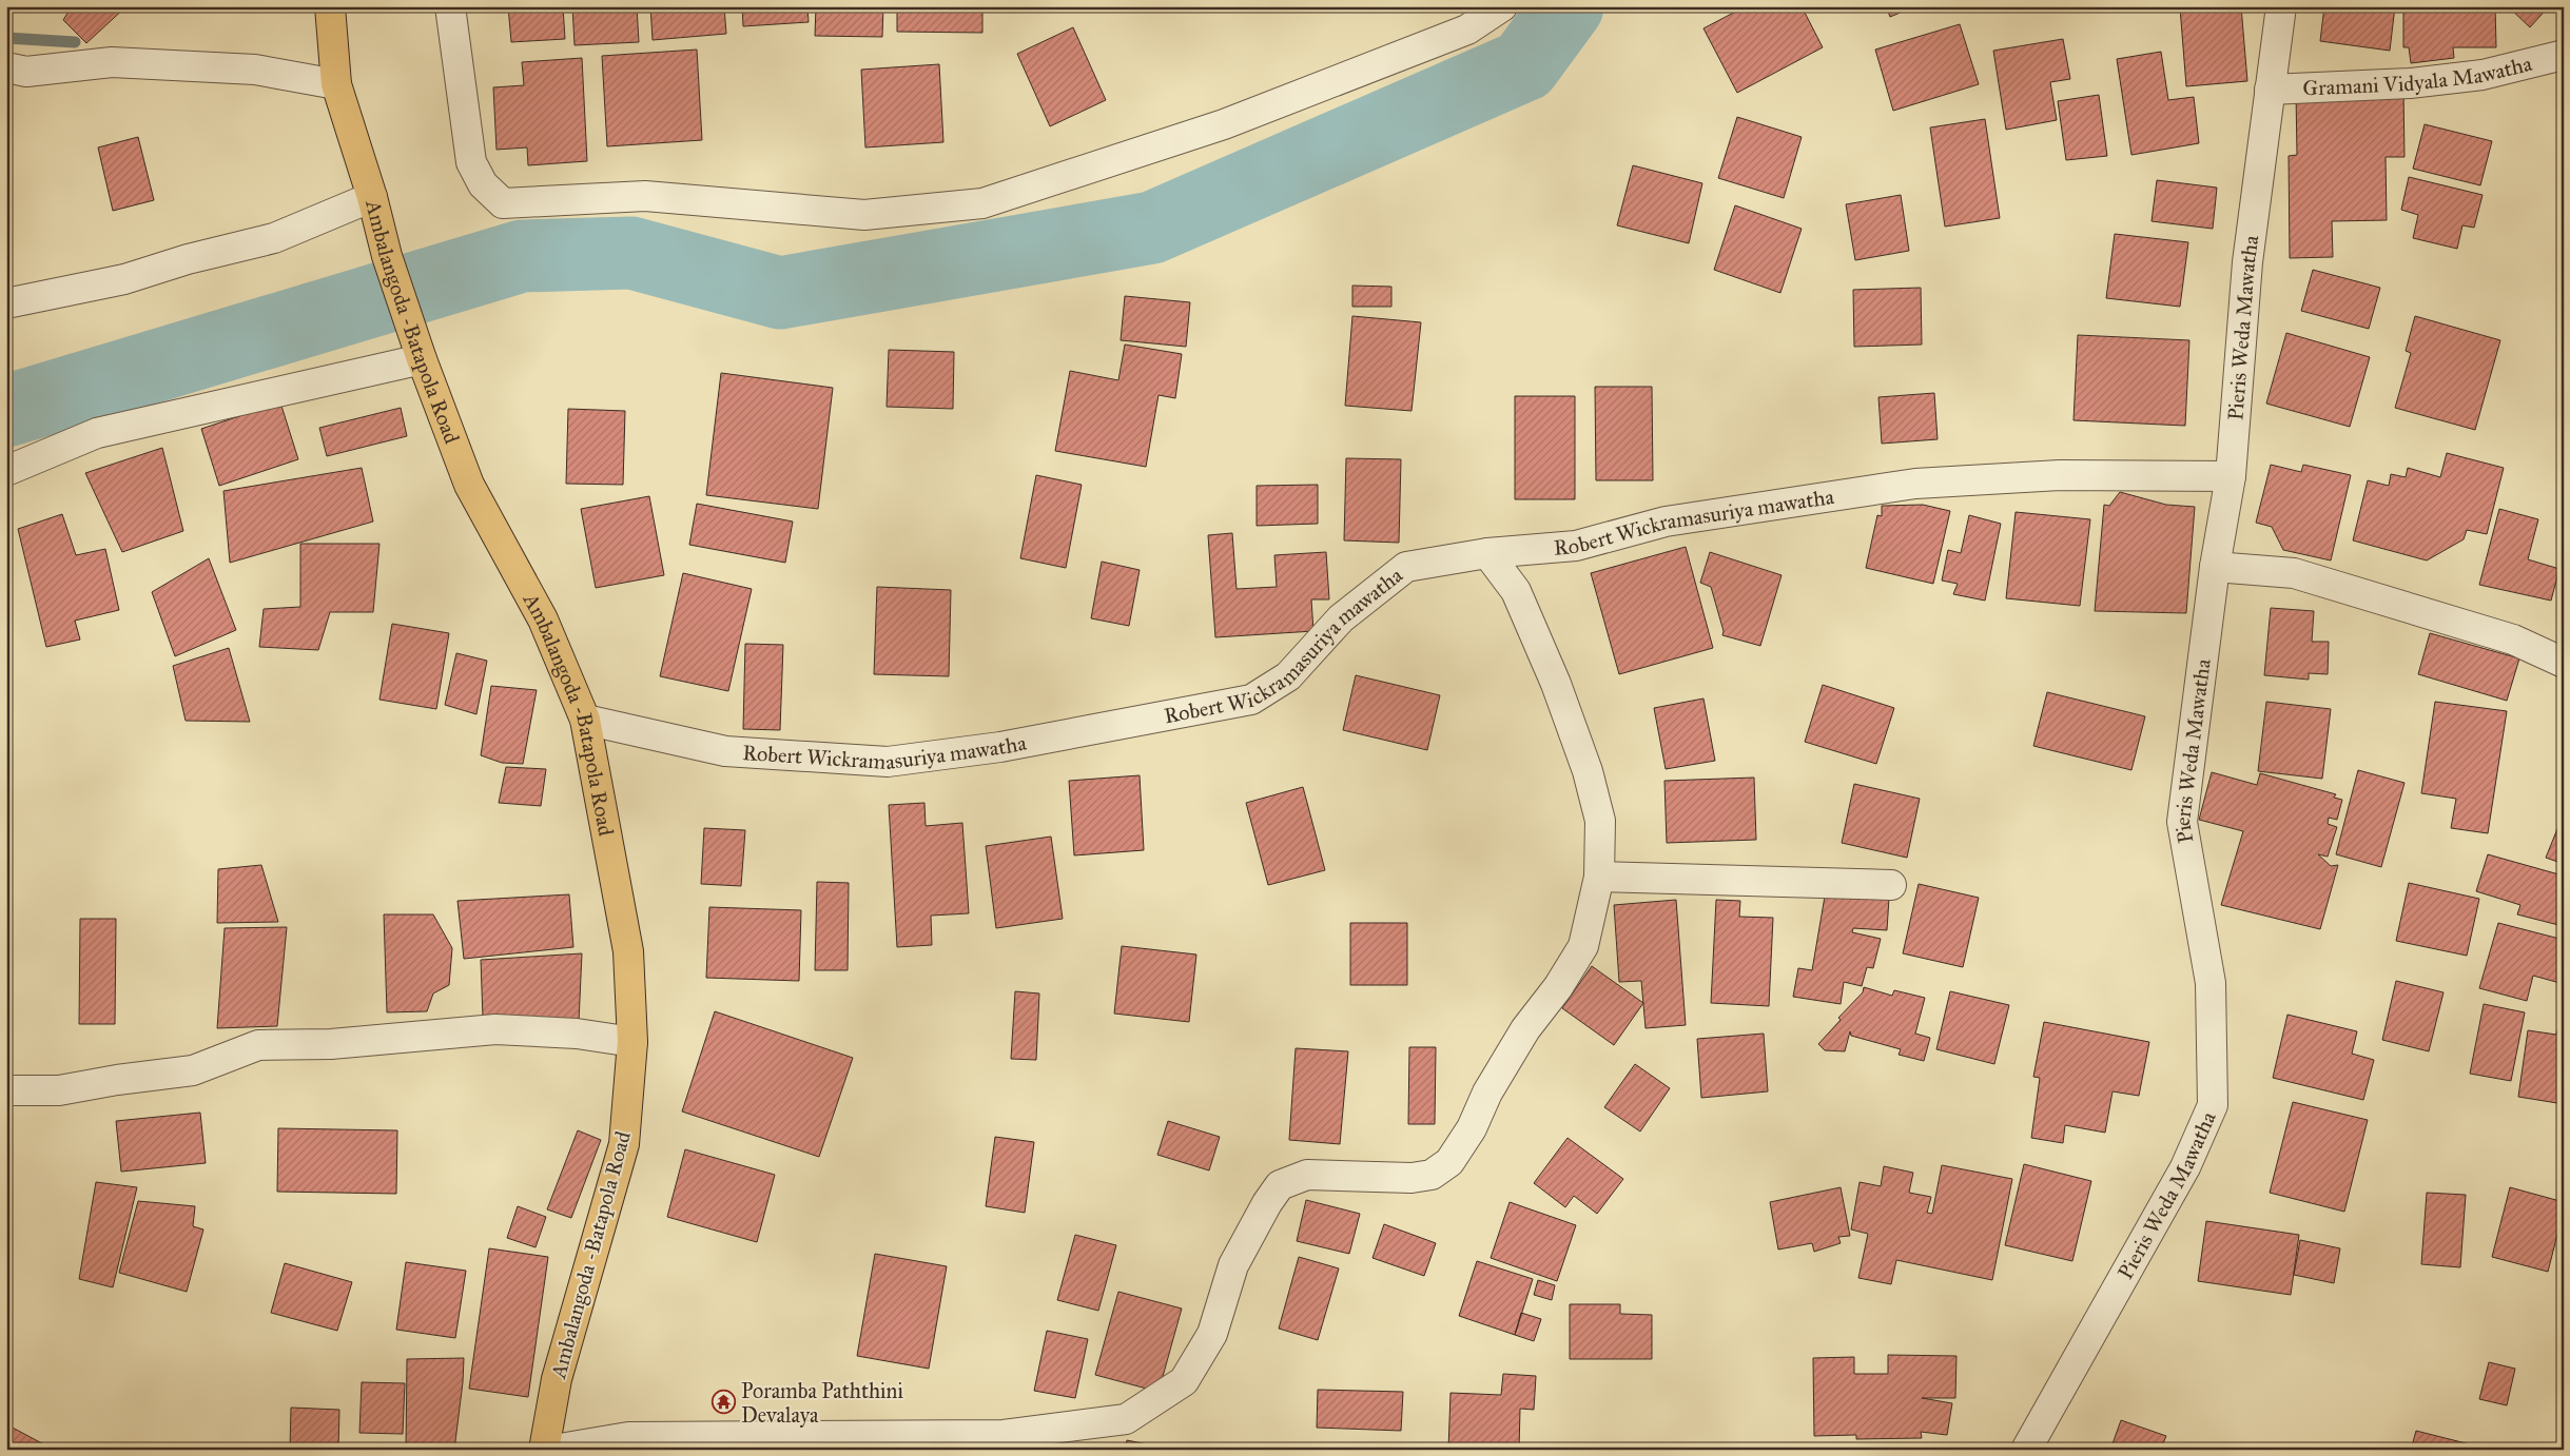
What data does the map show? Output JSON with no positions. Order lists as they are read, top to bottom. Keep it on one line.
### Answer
{"streets":{"main road":["Ambalangoda -Batapola Road"],"street":["Gramani Vidyala Mawatha","Pieris Weda Mawatha","Robert Wickramasuriya mawatha"]},"crossings":[["Gramani Vidyala Mawatha","Pieris Weda Mawatha"],["Ambalangoda -Batapola Road","Robert Wickramasuriya mawatha"],["Pieris Weda Mawatha","Robert Wickramasuriya mawatha"]],"places":{"temple":["Poramba Paththini Devalaya"]}}
